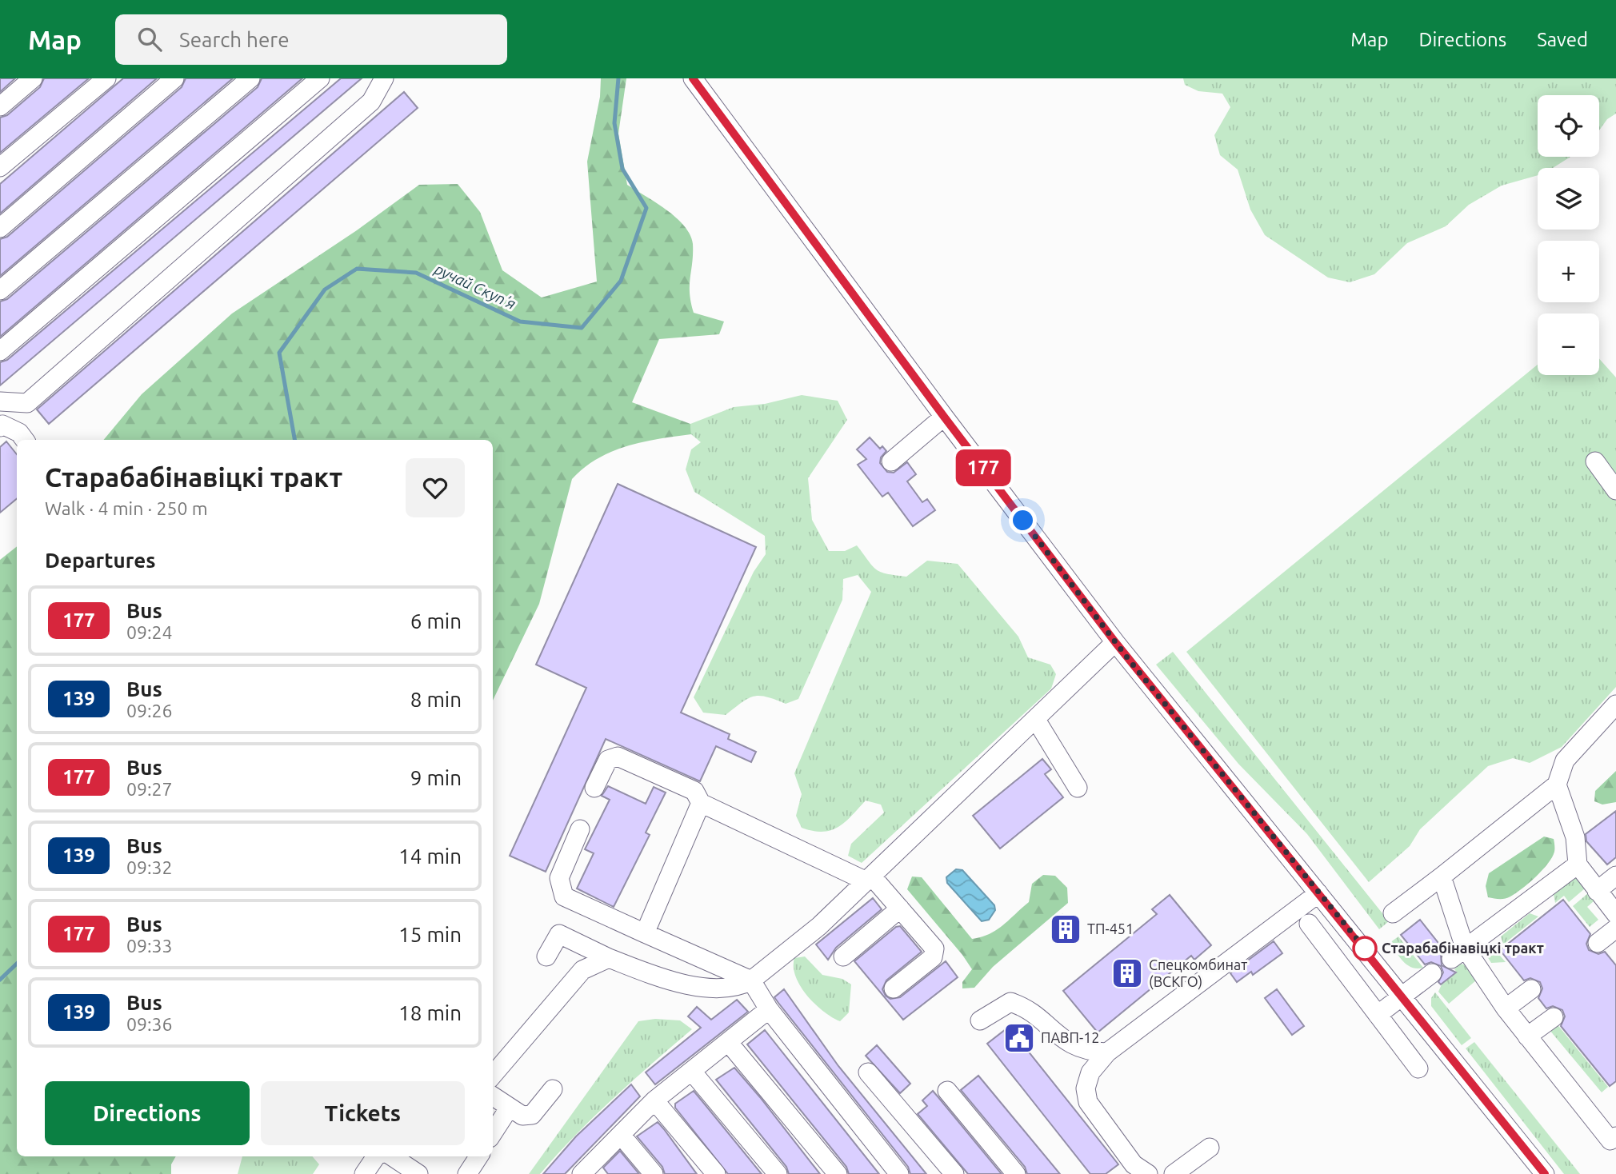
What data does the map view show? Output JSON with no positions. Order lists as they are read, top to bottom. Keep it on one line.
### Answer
{"water":["ручай Скупʼя"],"places":{"building":["ТП-451","Спецкомбинат (ВСКГО)"],"other":["Старабабінавіцкі тракт"],"public building":["ПАВП-12"]},"lines":["bus line 177"],"page":{"header":"Map","search":"Search here","nav":["Map","Directions","Saved"],"on_map":"177","map_buttons":["+","−"],"heading":[["Старабабінавіцкі тракт","Walk · 4 min · 250 m"],"Departures"],"list":[{"mark":"177","name":"Bus","note":"09:24","value":"6 min"},{"mark":"139","name":"Bus","note":"09:26","value":"8 min"},{"mark":"177","name":"Bus","note":"09:27","value":"9 min"},{"mark":"139","name":"Bus","note":"09:32","value":"14 min"},{"mark":"177","name":"Bus","note":"09:33","value":"15 min"},{"mark":"139","name":"Bus","note":"09:36","value":"18 min"}],"buttons":["Directions","Tickets"]}}
